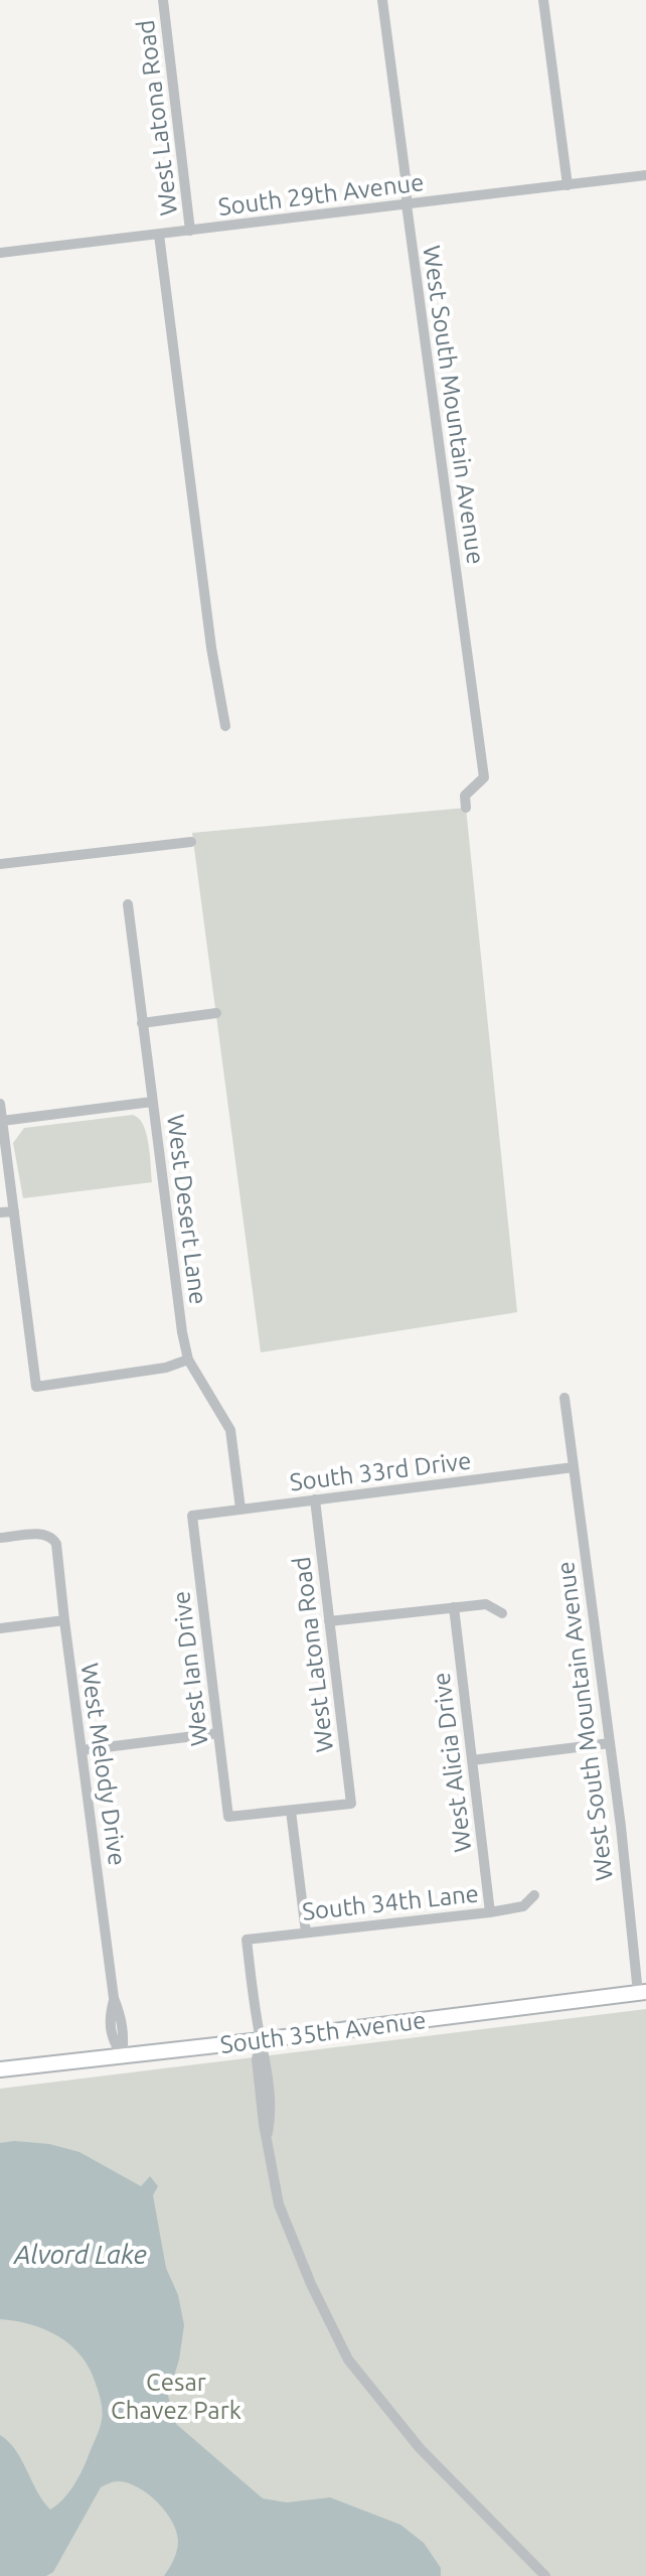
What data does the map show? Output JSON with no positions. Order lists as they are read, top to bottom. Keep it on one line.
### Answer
{"streets":{"main road":["South 35th Avenue"],"street":["West Latona Road","South 29th Avenue","West South Mountain Avenue","West Desert Lane","South 33rd Drive","West Ian Drive","West Alicia Drive","West Melody Drive","South 34th Lane"]},"crossings":[["West Latona Road","South 29th Avenue"],["West Latona Road","South 33rd Drive"],["West Latona Road","West Ian Drive"],["South 29th Avenue","West South Mountain Avenue"],["West South Mountain Avenue","South 33rd Drive"],["West South Mountain Avenue","South 35th Avenue"],["West Desert Lane","South 33rd Drive"],["South 33rd Drive","West Ian Drive"],["West Alicia Drive","South 34th Lane"],["West Melody Drive","South 35th Avenue"],["South 34th Lane","South 35th Avenue"]],"water":["Alvord Lake"],"parks":["Cesar Chavez Park"]}
